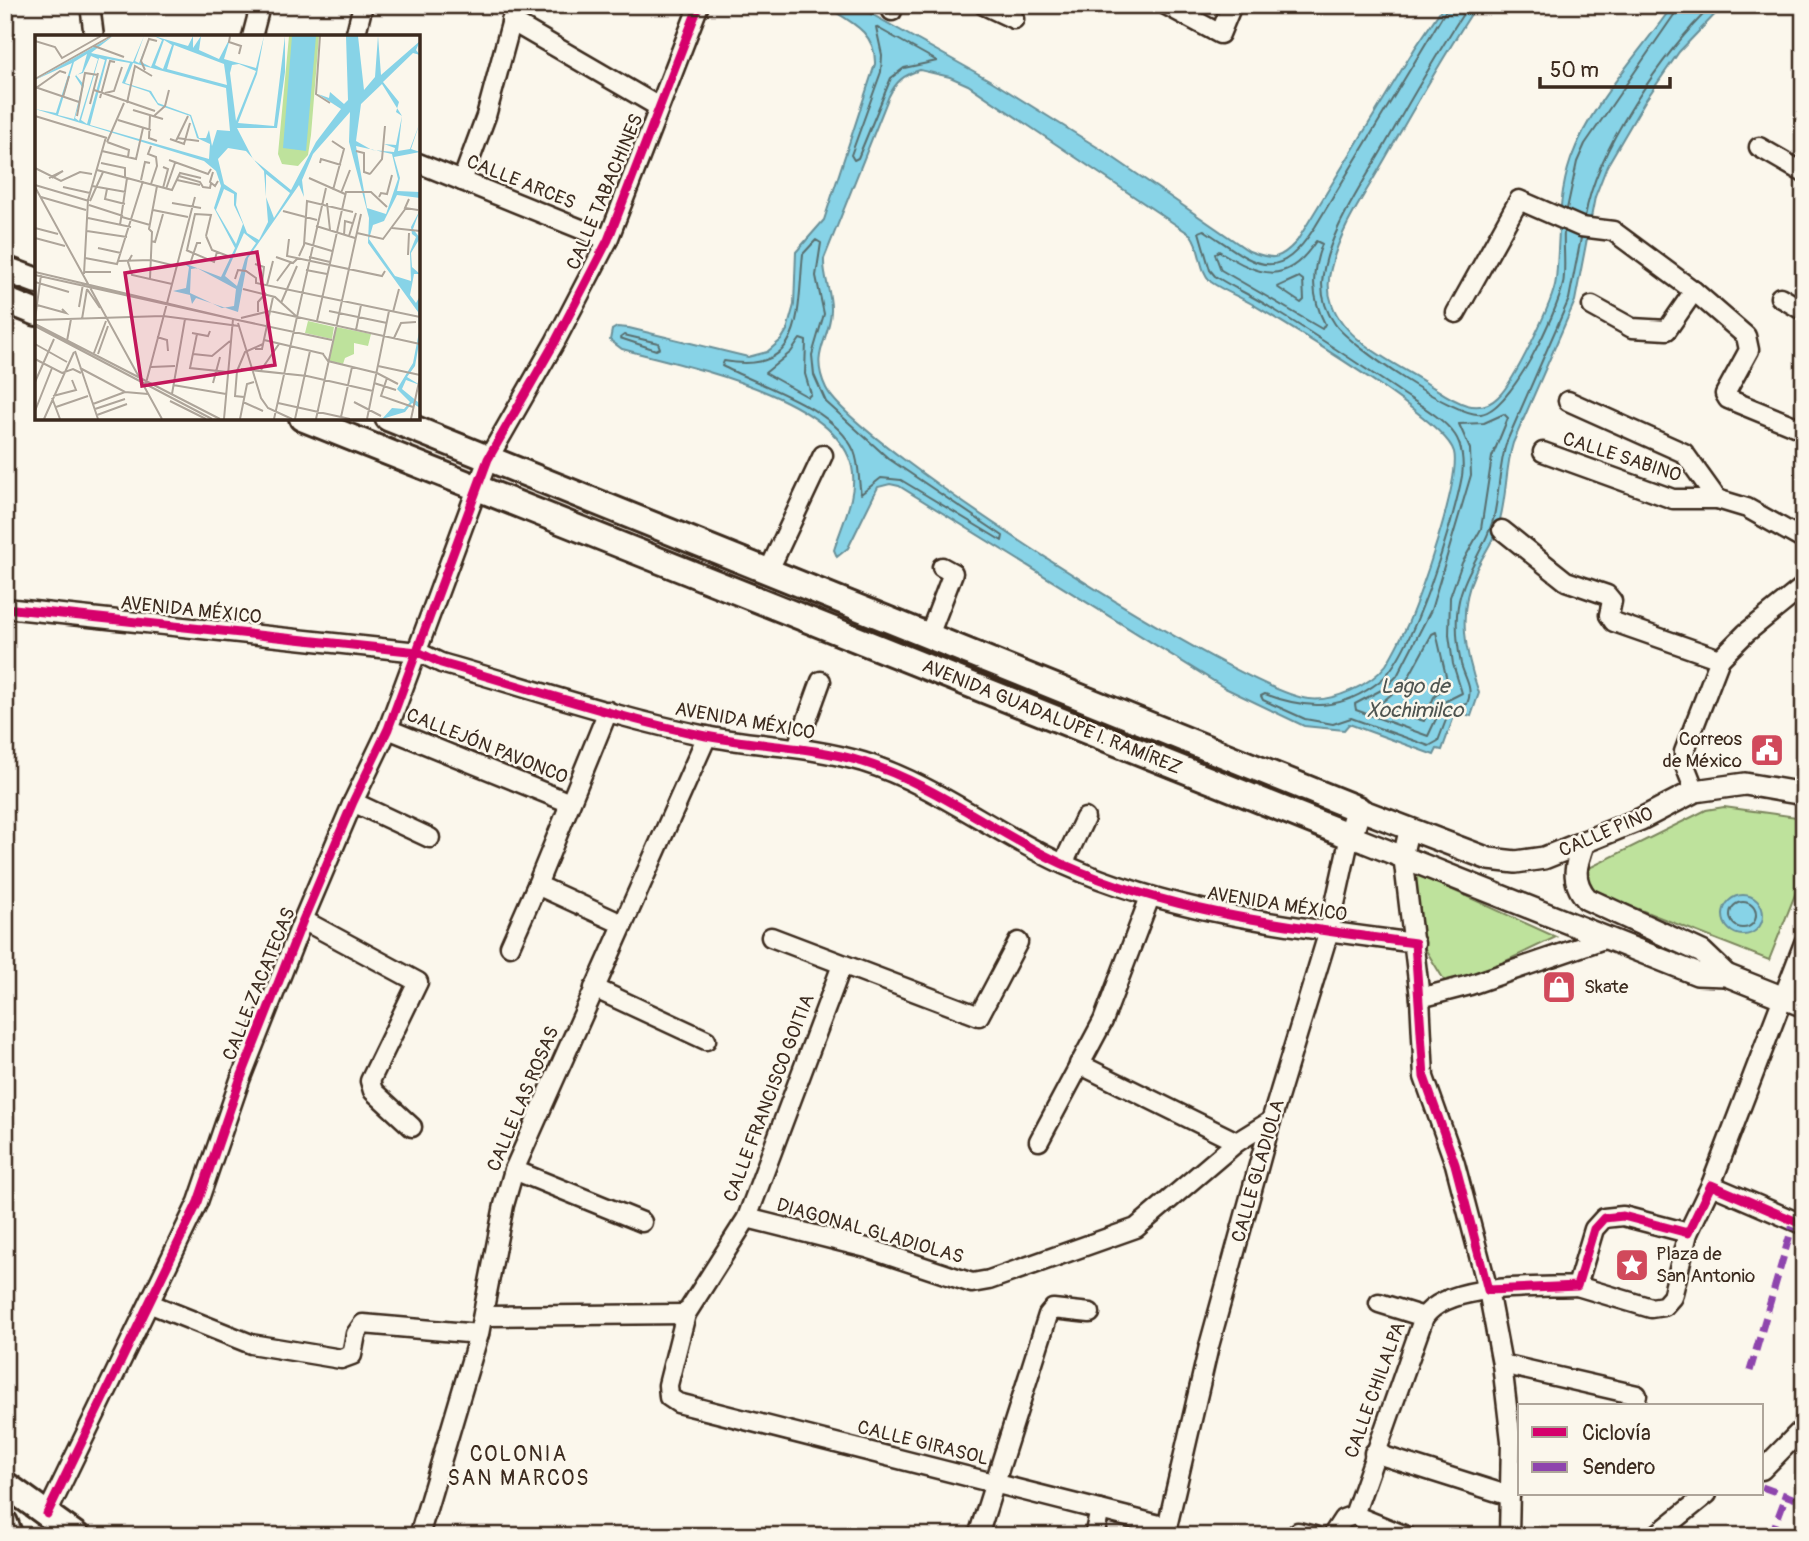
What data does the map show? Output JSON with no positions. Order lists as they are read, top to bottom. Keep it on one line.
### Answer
{"streets":{"main road":["AVENIDA GUADALUPE I. RAMÍREZ","CALLE GLADIOLA"],"street":["CALLE ARCES","CALLE TABACHINES","CALLE SABINO","AVENIDA MÉXICO","CALLEJÓN PAVONCO","CALLE PINO","CALLE ZACATECAS","CALLE FRANCISCO GOITIA","CALLE LAS ROSAS","DIAGONAL GLADIOLAS","CALLE CHILALPA","CALLE GIRASOL"]},"crossings":[["CALLE ARCES","CALLE TABACHINES"],["CALLE TABACHINES","AVENIDA GUADALUPE I. RAMÍREZ"],["CALLE TABACHINES","CALLE ZACATECAS"],["AVENIDA MÉXICO","CALLE ZACATECAS"],["AVENIDA MÉXICO","CALLE LAS ROSAS"],["AVENIDA MÉXICO","CALLE GLADIOLA"],["AVENIDA GUADALUPE I. RAMÍREZ","CALLE PINO"],["AVENIDA GUADALUPE I. RAMÍREZ","CALLE ZACATECAS"],["AVENIDA GUADALUPE I. RAMÍREZ","CALLE GLADIOLA"],["CALLEJÓN PAVONCO","CALLE ZACATECAS"],["CALLE FRANCISCO GOITIA","DIAGONAL GLADIOLAS"],["CALLE FRANCISCO GOITIA","CALLE GIRASOL"],["CALLE GLADIOLA","DIAGONAL GLADIOLAS"],["CALLE GLADIOLA","CALLE GIRASOL"]],"districts":["COLONIA SAN MARCOS"],"water":["Lago de Xochimilco"],"places":{"public building":["Correos de México"],"shop":["Skate"],"place":["Plaza de San Antonio"]},"legend":["Ciclovía","Sendero"],"scale_bar":"50 m"}
